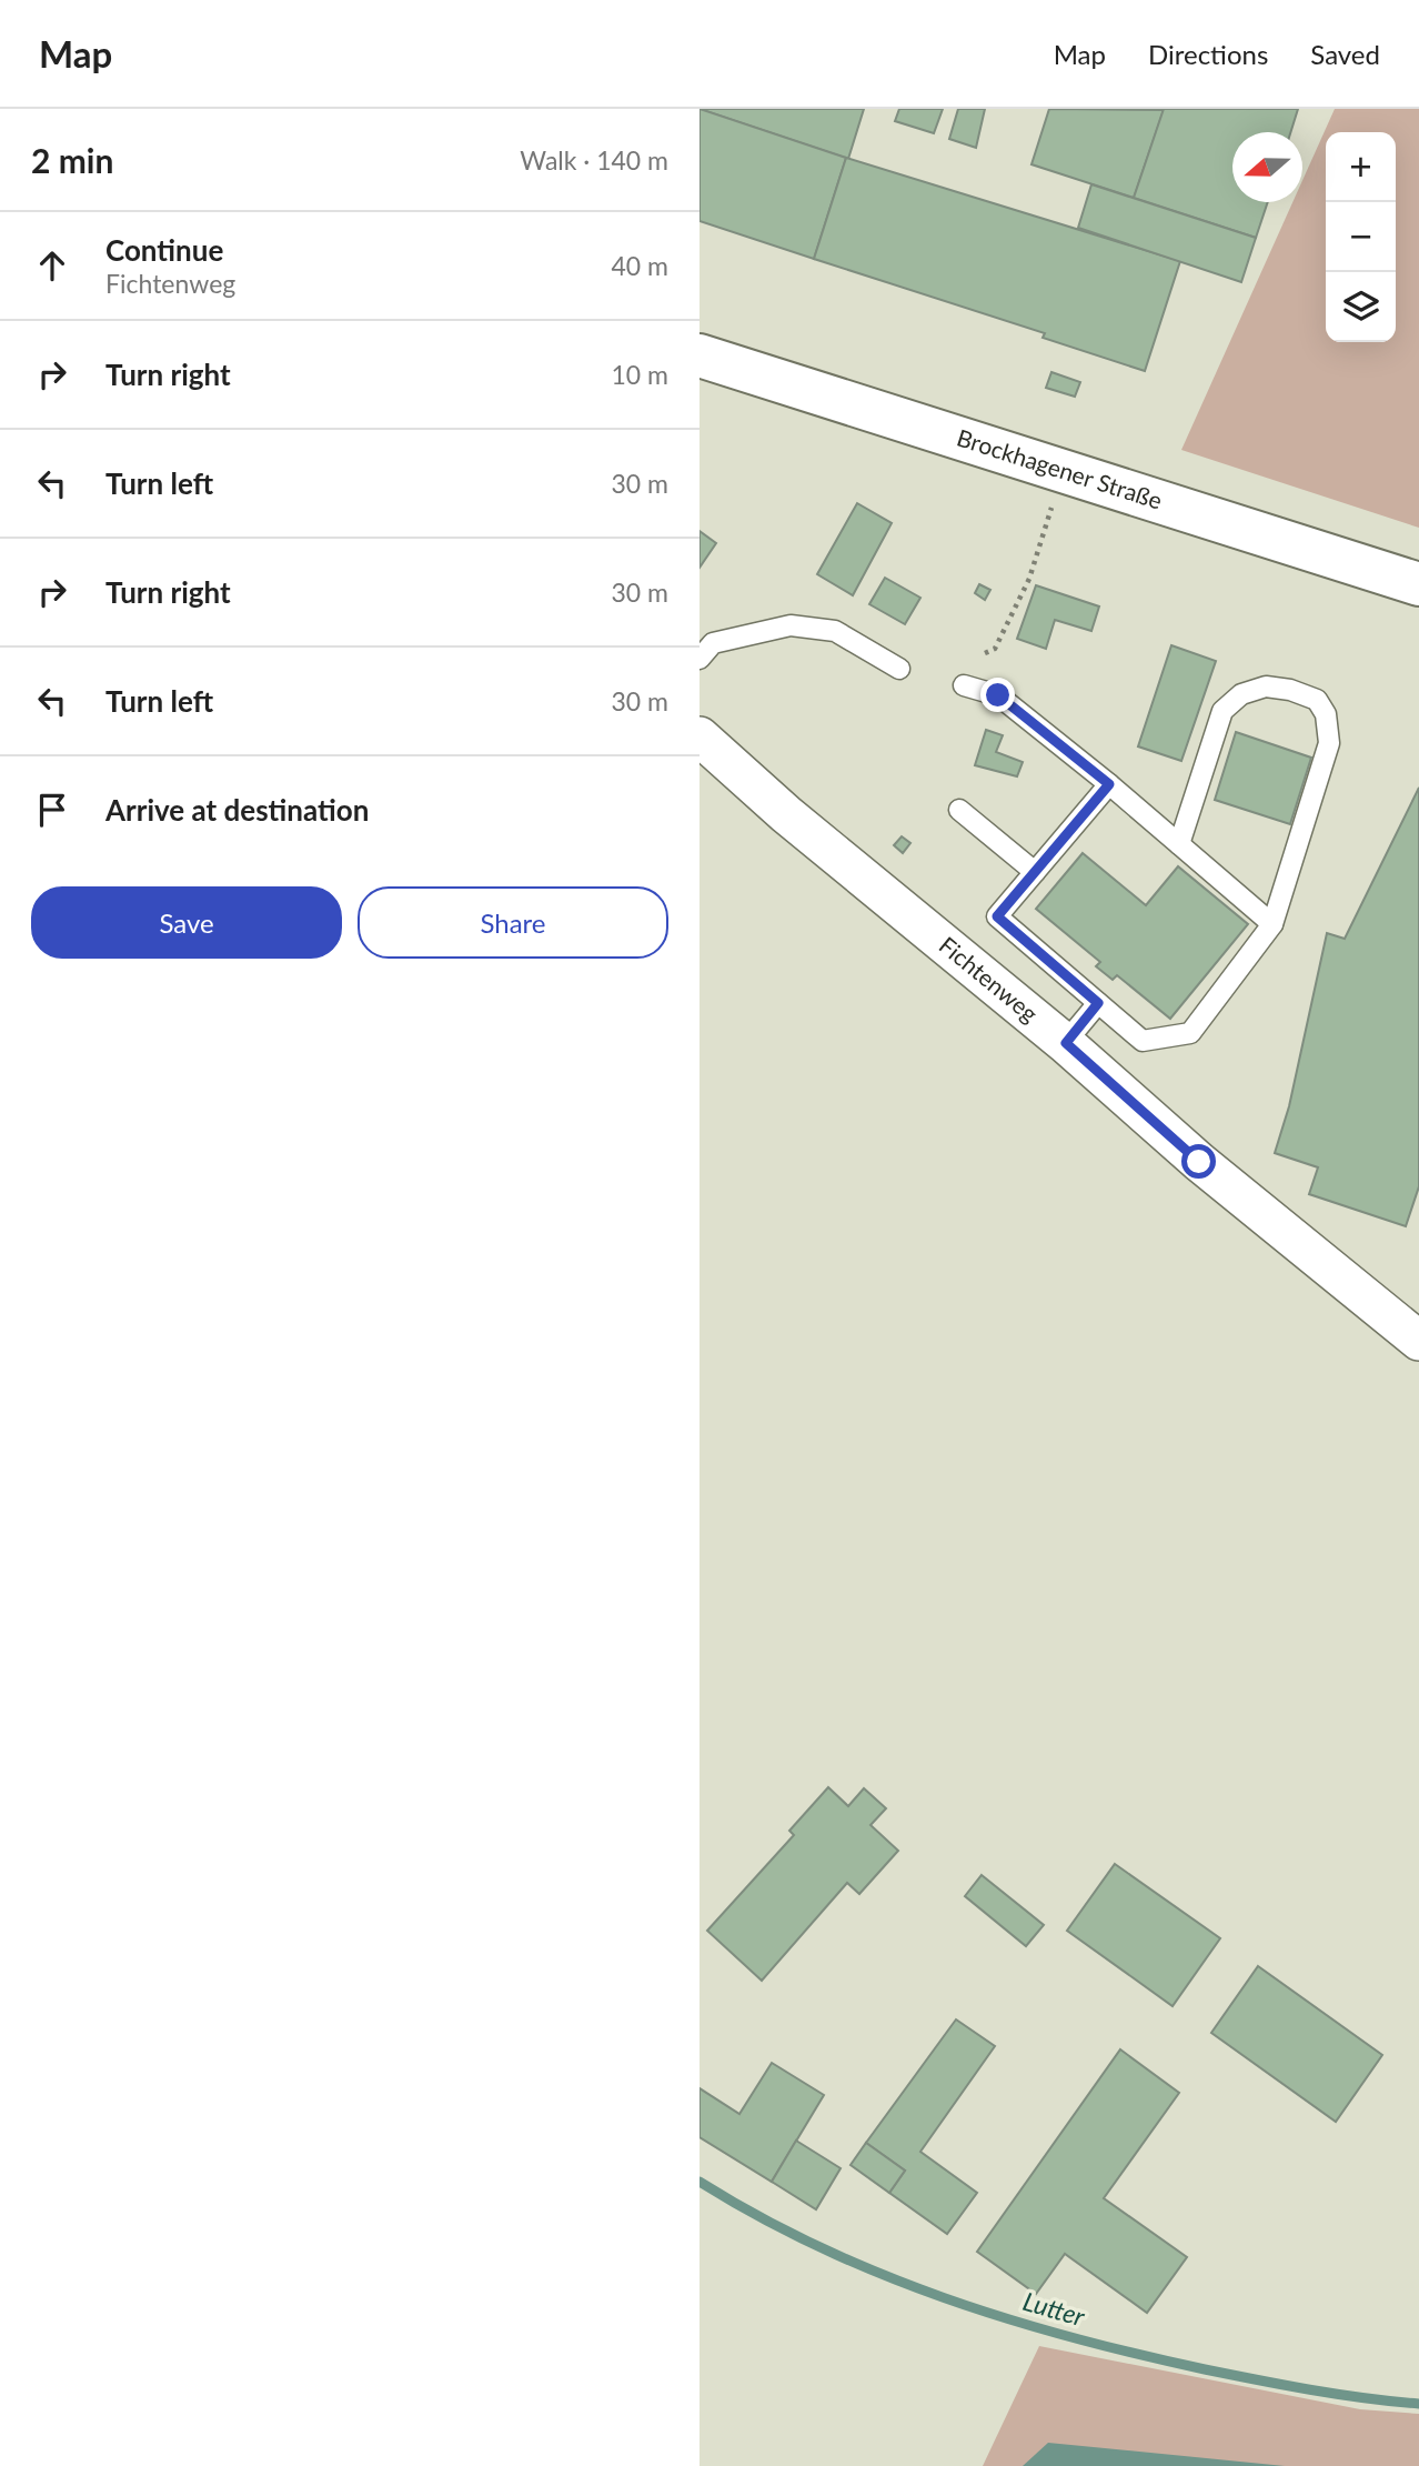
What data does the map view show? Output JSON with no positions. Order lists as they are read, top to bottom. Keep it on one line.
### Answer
{"streets":{"main road":["Brockhagener Straße"],"street":["Fichtenweg"]},"water":["Lutter"],"north":"left","page":{"header":"Map","nav":["Map","Directions","Saved"],"heading":["2 min","Walk · 140 m"],"map_buttons":["+","−"],"list":[["Continue","Fichtenweg","40 m"],["Turn right","10 m"],["Turn left","30 m"],["Turn right","30 m"],["Turn left","30 m"],"Arrive at destination"],"buttons":["Save","Share"]}}
